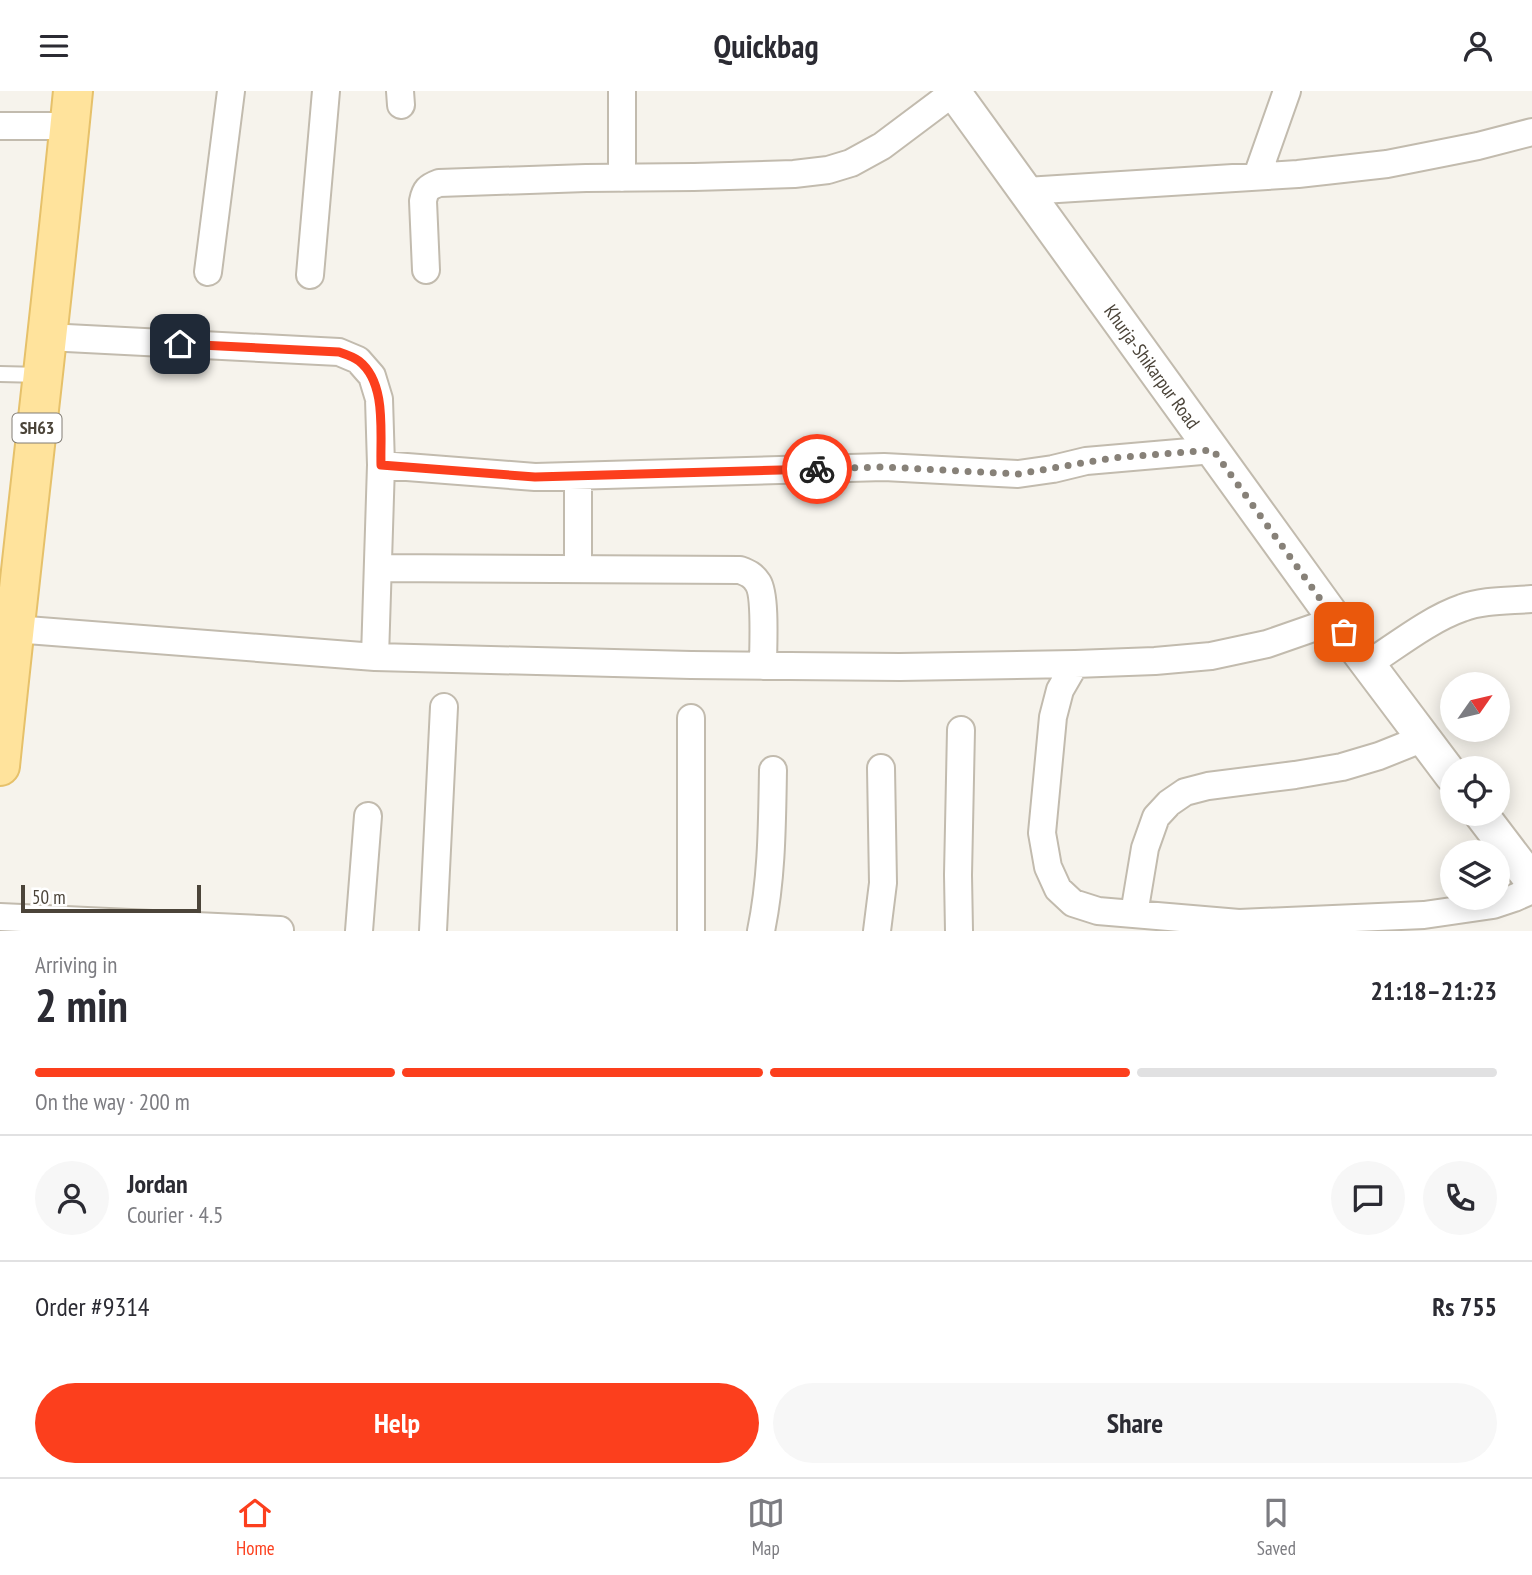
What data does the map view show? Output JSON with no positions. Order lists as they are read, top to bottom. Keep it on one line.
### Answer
{"streets":{"main road":["SH63"],"street":["Khurja-Shikarpur Road"]},"scale_bar":"50 m","north":"top right","page":{"header":"Quickbag","scale":"50 m","heading":["2 min","Arriving in","21:18–21:23"],"panel":["Jordan","Courier · 4.5","Order #9314","Rs 755"],"bar":"On the way · 200 m","buttons":["Help","Share"],"tabs":["Home","Map","Saved"]}}
